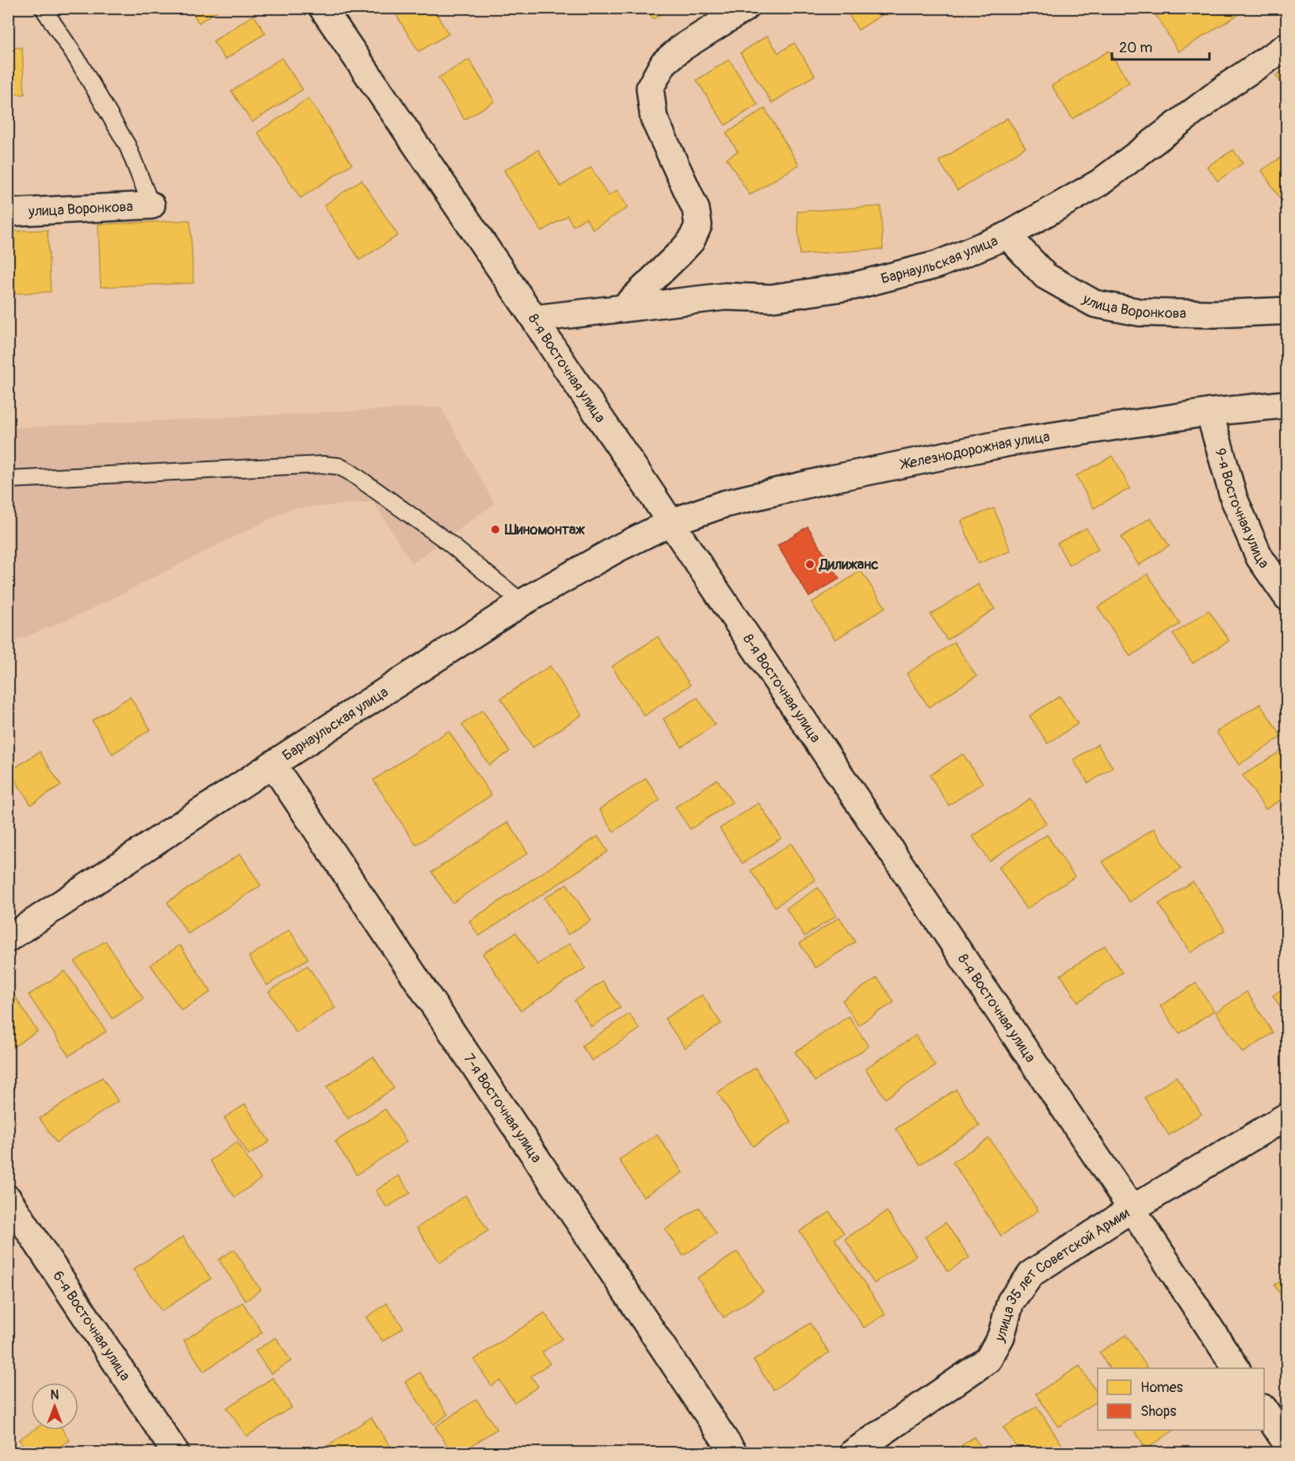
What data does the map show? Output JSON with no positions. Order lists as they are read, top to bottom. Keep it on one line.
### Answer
{"streets":{"street":["улица Воронкова","Барнаульская улица","8-я Восточная улица","Железнодорожная улица","9-я Восточная улица","7-я Восточная улица","улица 35 лет Советской Армии","6-я Восточная улица"]},"crossings":[["улица Воронкова","Барнаульская улица"],["Барнаульская улица","8-я Восточная улица"],["Барнаульская улица","Железнодорожная улица"],["Барнаульская улица","7-я Восточная улица"],["8-я Восточная улица","Железнодорожная улица"],["8-я Восточная улица","улица 35 лет Советской Армии"],["Железнодорожная улица","9-я Восточная улица"]],"places":["Шиномонтаж","Дилижанс"],"legend":["Homes","Shops"],"scale_bar":"20 m","north":"top"}
